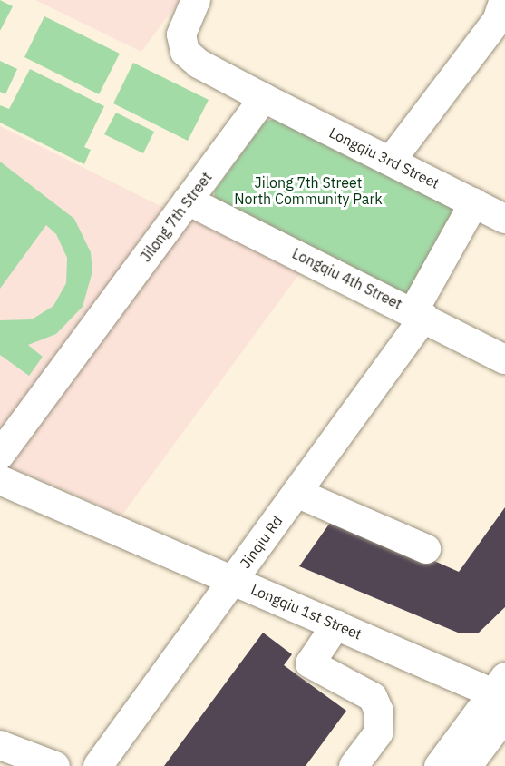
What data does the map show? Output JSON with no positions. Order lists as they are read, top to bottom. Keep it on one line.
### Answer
{"streets":{"street":["Longqiu 3rd Street","Jilong 7th Street","Longqiu 4th Street","Jinqiu Rd","Longqiu 1st Street"]},"crossings":[["Longqiu 3rd Street","Jilong 7th Street"],["Longqiu 3rd Street","Jinqiu Rd"],["Jilong 7th Street","Longqiu 4th Street"],["Longqiu 4th Street","Jinqiu Rd"],["Jinqiu Rd","Longqiu 1st Street"]],"parks":["Jilong 7th Street North Community Park"]}
